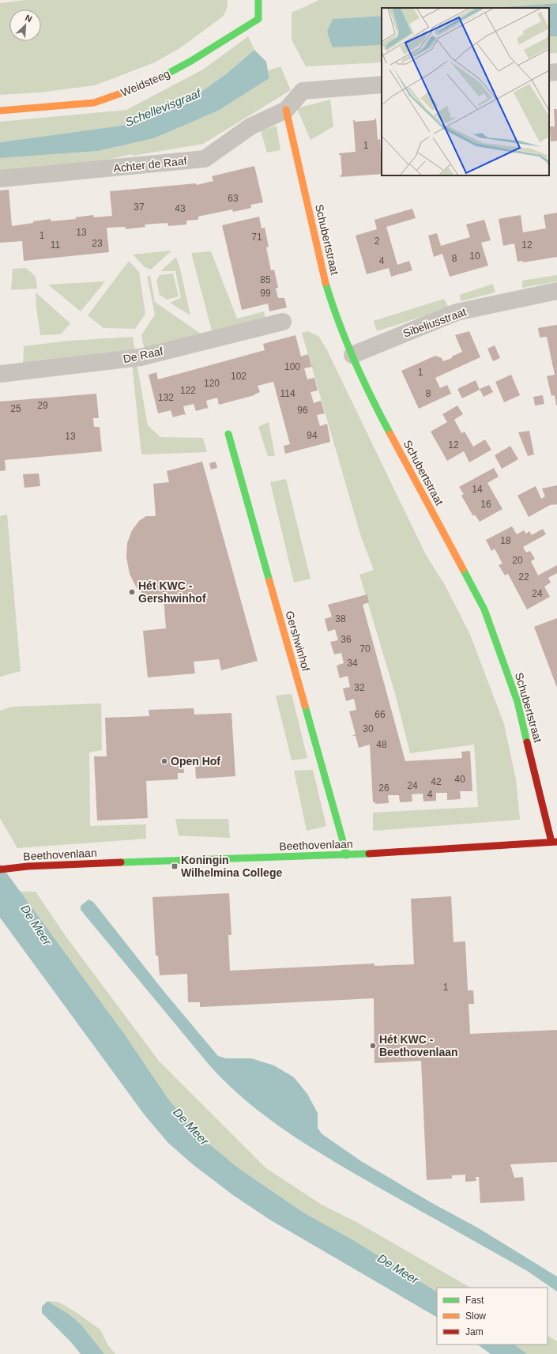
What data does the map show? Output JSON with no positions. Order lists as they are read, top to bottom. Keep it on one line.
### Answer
{"streets":{"street":["Weidsteeg","Achter de Raaf","Schubertstraat","Sibeliusstraat","De Raaf","Gershwinhof","Beethovenlaan"]},"crossings":[["Achter de Raaf","Schubertstraat"],["Schubertstraat","Sibeliusstraat"],["Schubertstraat","Beethovenlaan"],["Gershwinhof","Beethovenlaan"]],"water":["Schellevisgraaf","De Meer"],"places":{"other":["Hét KWC - Gershwinhof","Open Hof","Hét KWC - Beethovenlaan"],"transit":["Koningin Wilhelmina College"]},"house_numbers":["1","63","37","43","13","1","71","2","23","11","12","10","8","4","85","99","100","1","102","120","122","114","8","132","29","25","96","94","13","12","14","16","18","20","22","24","38","36","70","34","32","66","30","48","40","42","24","26","4","1"],"legend":["Fast","Slow","Jam"],"north":"top right"}
